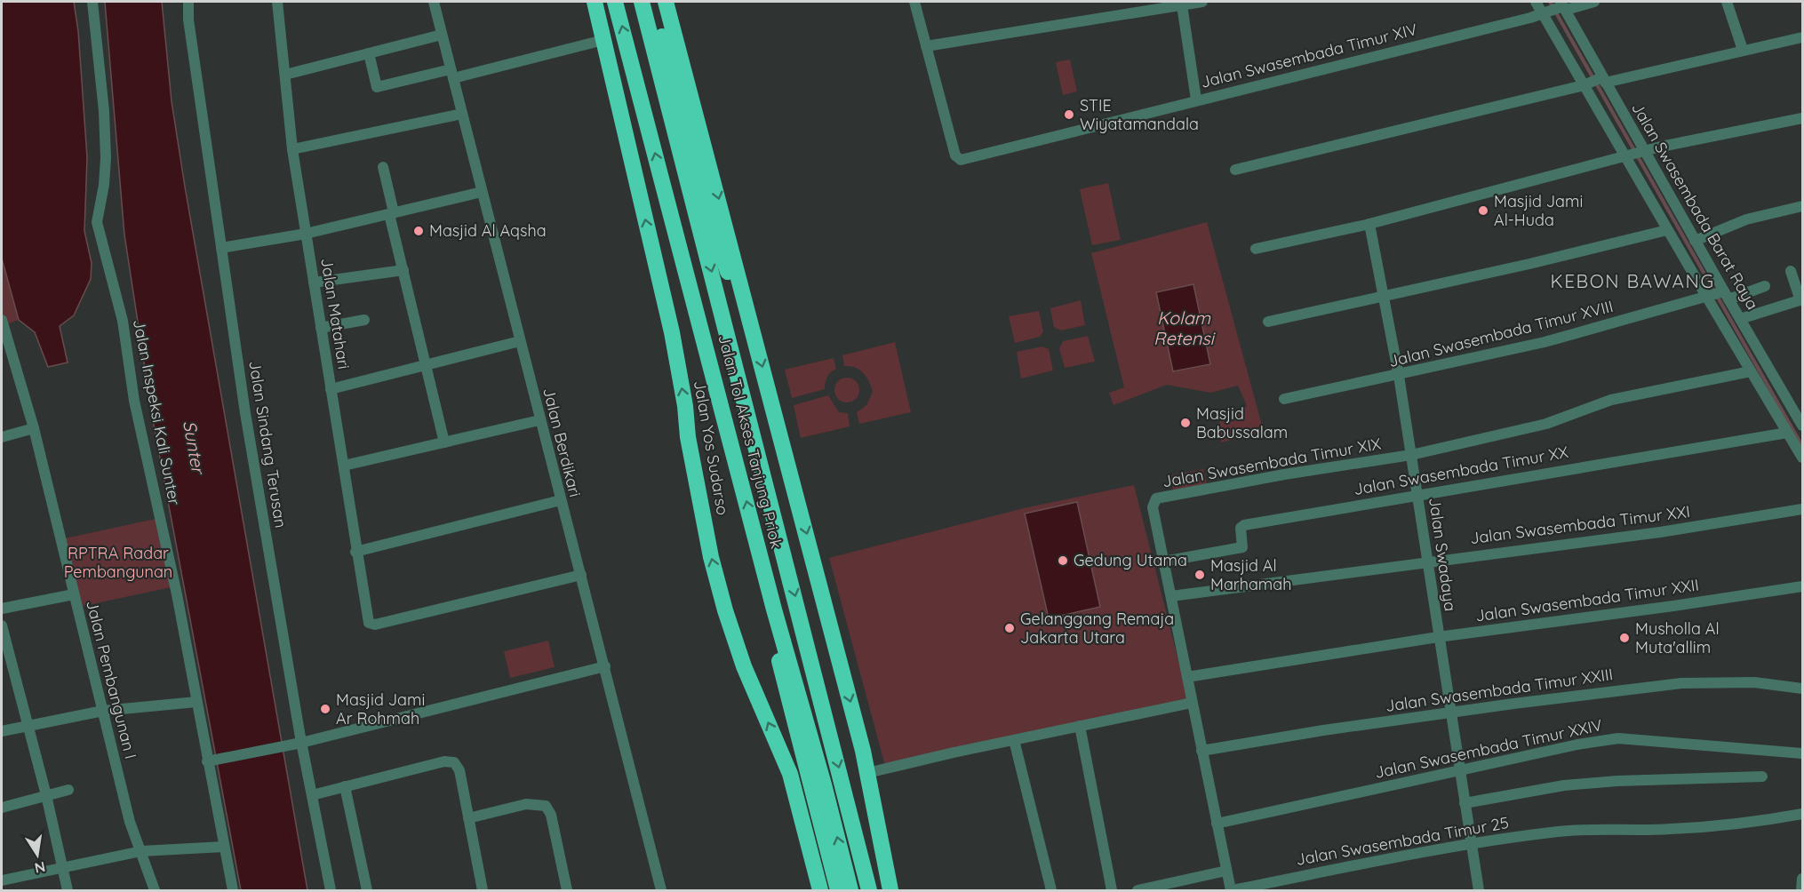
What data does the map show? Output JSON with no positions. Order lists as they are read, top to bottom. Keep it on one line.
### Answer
{"streets":{"highway":["Jalan Tol Akses Tanjung Priok","Jalan Yos Sudarso"],"street":["Jalan Swasembada Timur XIV","Jalan Swasembada Barat Raya","Jalan Matahari","Jalan Swasembada Timur XVIII","Jalan Inspeksi Kali Sunter","Jalan Berdikari","Jalan Sindang Terusan","Jalan Swasembada Timur XIX","Jalan Swasembada Timur XX","Jalan Swasembada Timur XXI","Jalan Swadaya","Jalan Swasembada Timur XXII","Jalan Pembangunan I","Jalan Swasembada Timur XXIII","Jalan Swasembada Timur XXIV","Jalan Swasembada Timur 25"]},"crossings":[["Jalan Swasembada Timur XIV","Jalan Swasembada Barat Raya"],["Jalan Swasembada Barat Raya","Jalan Swasembada Timur XVIII"],["Jalan Matahari","Jalan Berdikari"],["Jalan Swasembada Timur XVIII","Jalan Swadaya"],["Jalan Swasembada Timur XIX","Jalan Swasembada Timur XX"],["Jalan Swasembada Timur XIX","Jalan Swasembada Timur XXI"],["Jalan Swasembada Timur XIX","Jalan Swadaya"],["Jalan Swasembada Timur XIX","Jalan Swasembada Timur XXII"],["Jalan Swasembada Timur XIX","Jalan Swasembada Timur XXIII"],["Jalan Swasembada Timur XIX","Jalan Swasembada Timur XXIV"],["Jalan Swasembada Timur XIX","Jalan Swasembada Timur 25"],["Jalan Swasembada Timur XX","Jalan Swadaya"],["Jalan Swasembada Timur XXI","Jalan Swadaya"],["Jalan Swadaya","Jalan Swasembada Timur XXII"],["Jalan Swadaya","Jalan Swasembada Timur XXIII"],["Jalan Swadaya","Jalan Swasembada Timur XXIV"],["Jalan Swadaya","Jalan Swasembada Timur 25"]],"districts":["KEBON BAWANG"],"water":["Kolam Retensi","Sunter"],"parks":["RPTRA Radar Pembangunan"],"places":["STIE Wiyatamandala","Masjid Jami Al-Huda","Masjid Al Aqsha","Masjid Babussalam","Gedung Utama","Masjid Al Marhamah","Gelanggang Remaja Jakarta Utara","Musholla Al Muta'allim","Masjid Jami Ar Rohmah"],"north":"bottom"}
